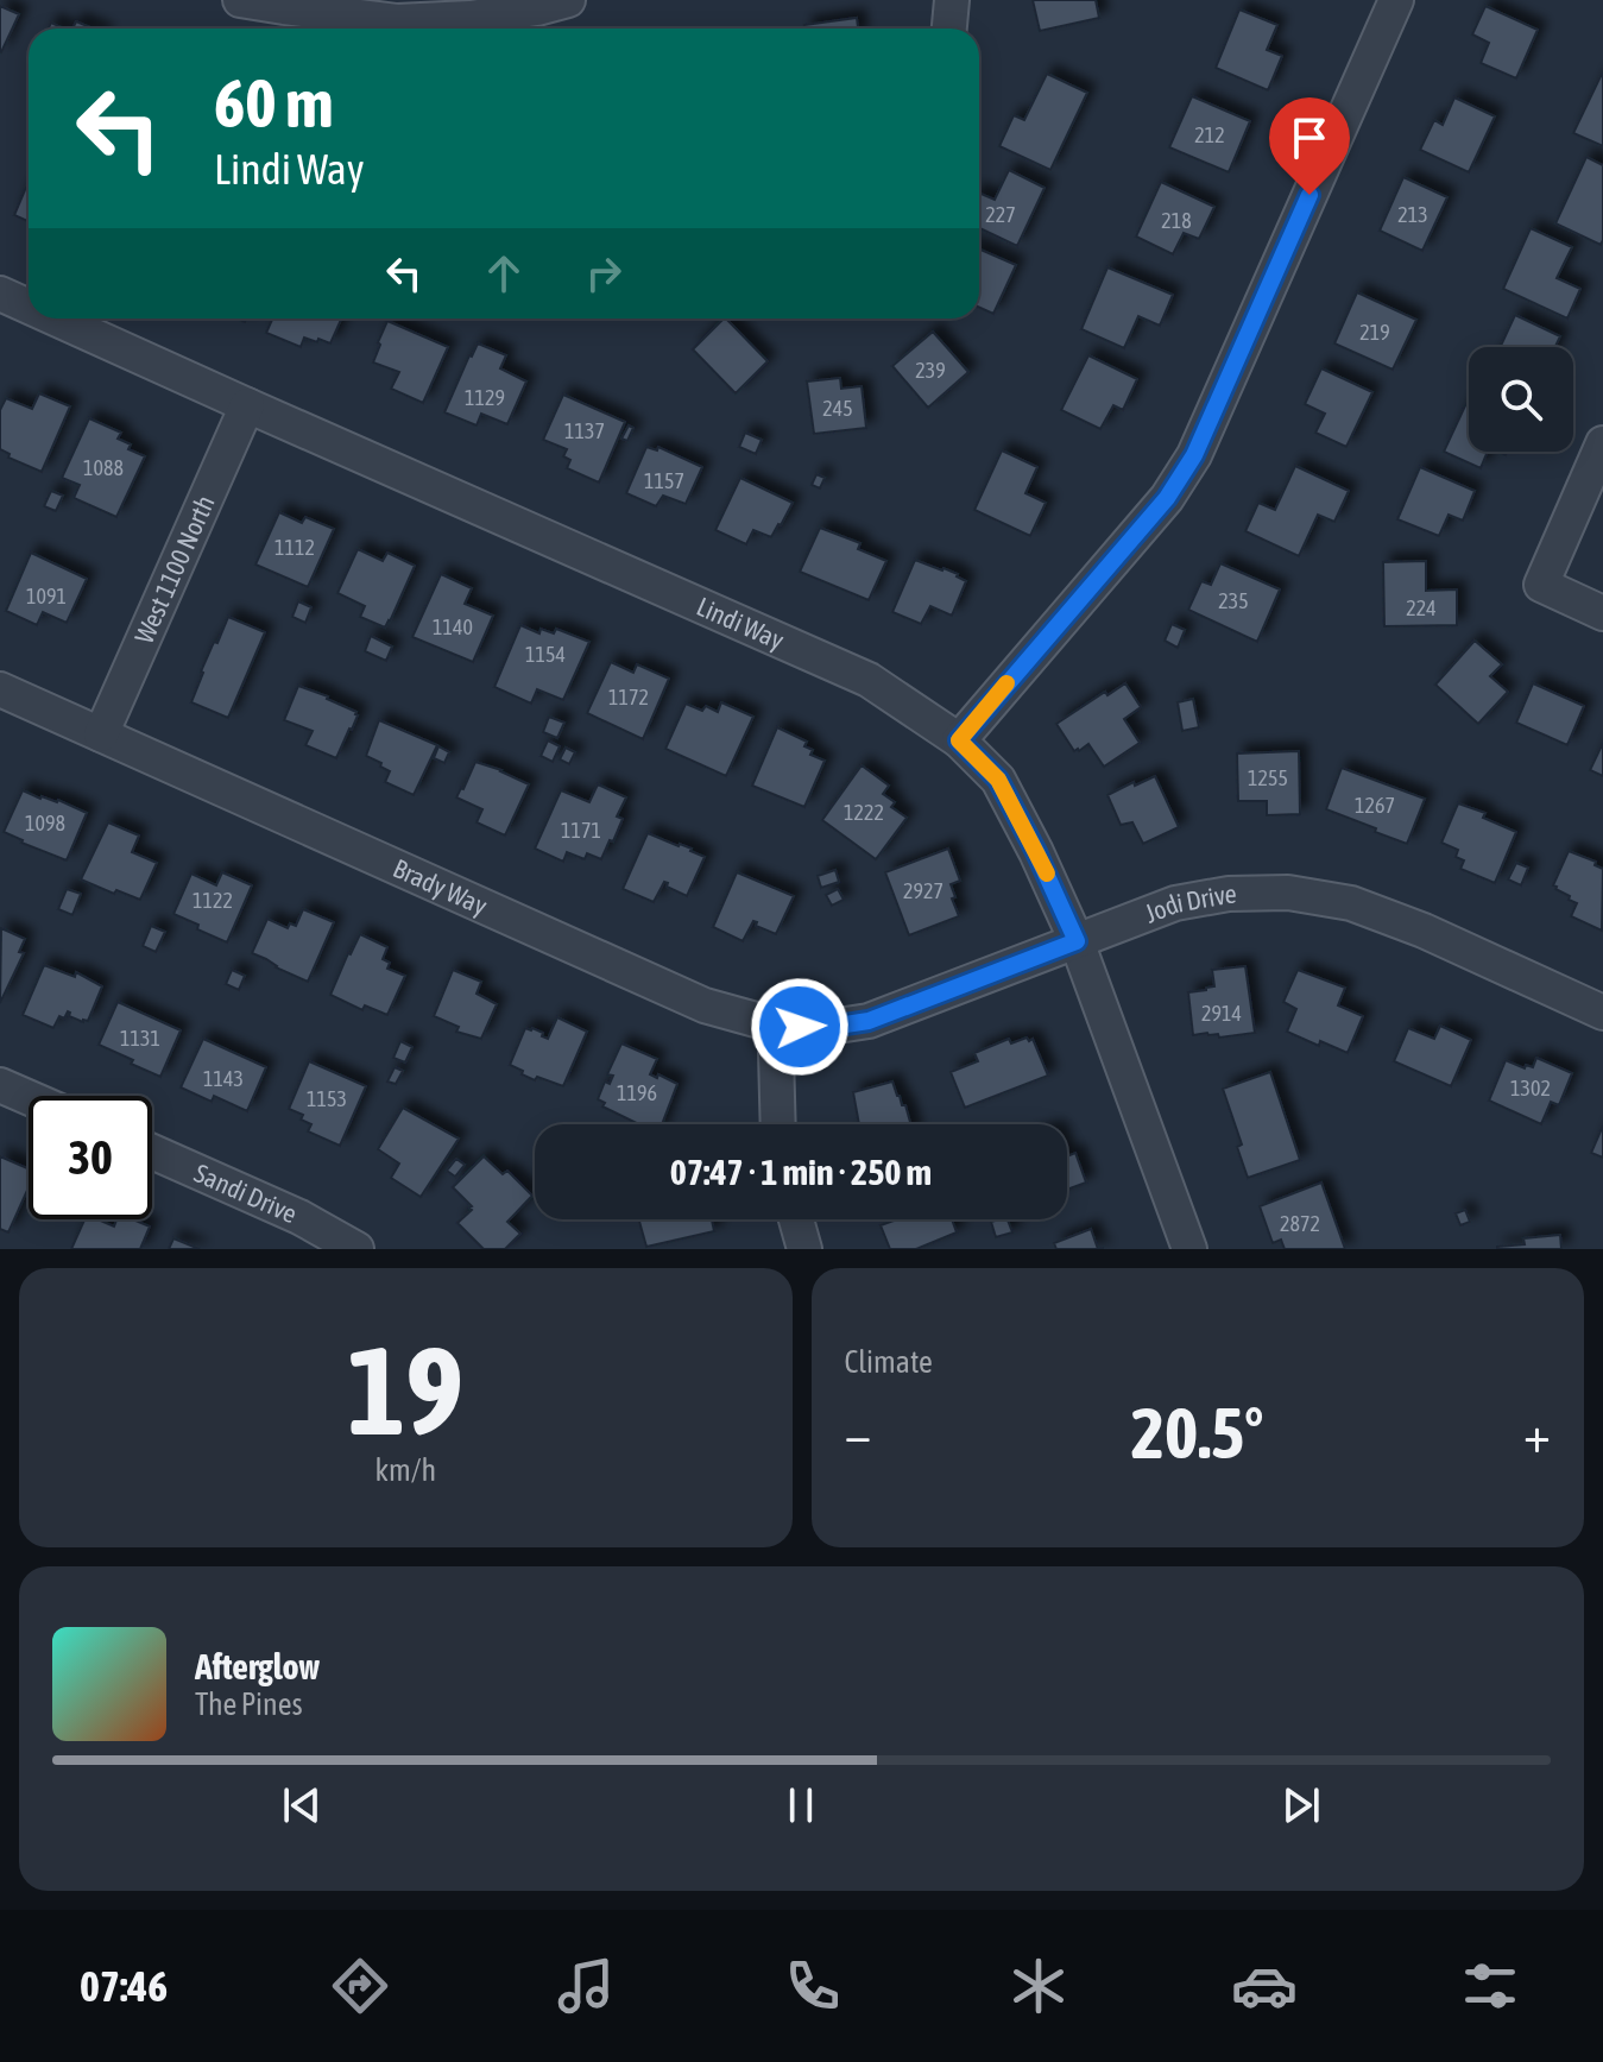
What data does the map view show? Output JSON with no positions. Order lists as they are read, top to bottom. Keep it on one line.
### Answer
{"streets":{"street":["West 1100 North","Lindi Way","Brady Way","Jodi Drive","Sandi Drive"]},"crossings":[["West 1100 North","Lindi Way"],["West 1100 North","Brady Way"],["Lindi Way","Jodi Drive"],["Brady Way","Jodi Drive"]],"house_numbers":["212","227","213","218","219","239","1129","245","1137","1088","1157","1112","1091","235","224","1140","1154","1172","1255","1267","1222","1098","1171","2927","1122","2914","1131","1143","1302","1196","1153","2872"],"page":{"turn":["60 m","Lindi Way"],"limit":"30","trip":"07:47 · 1 min · 250 m","tile":[["19","km/h"],"Climate"],"heat":["−","20.5°","+"],"song":["Afterglow","The Pines"],"tabs":"07:46"}}
